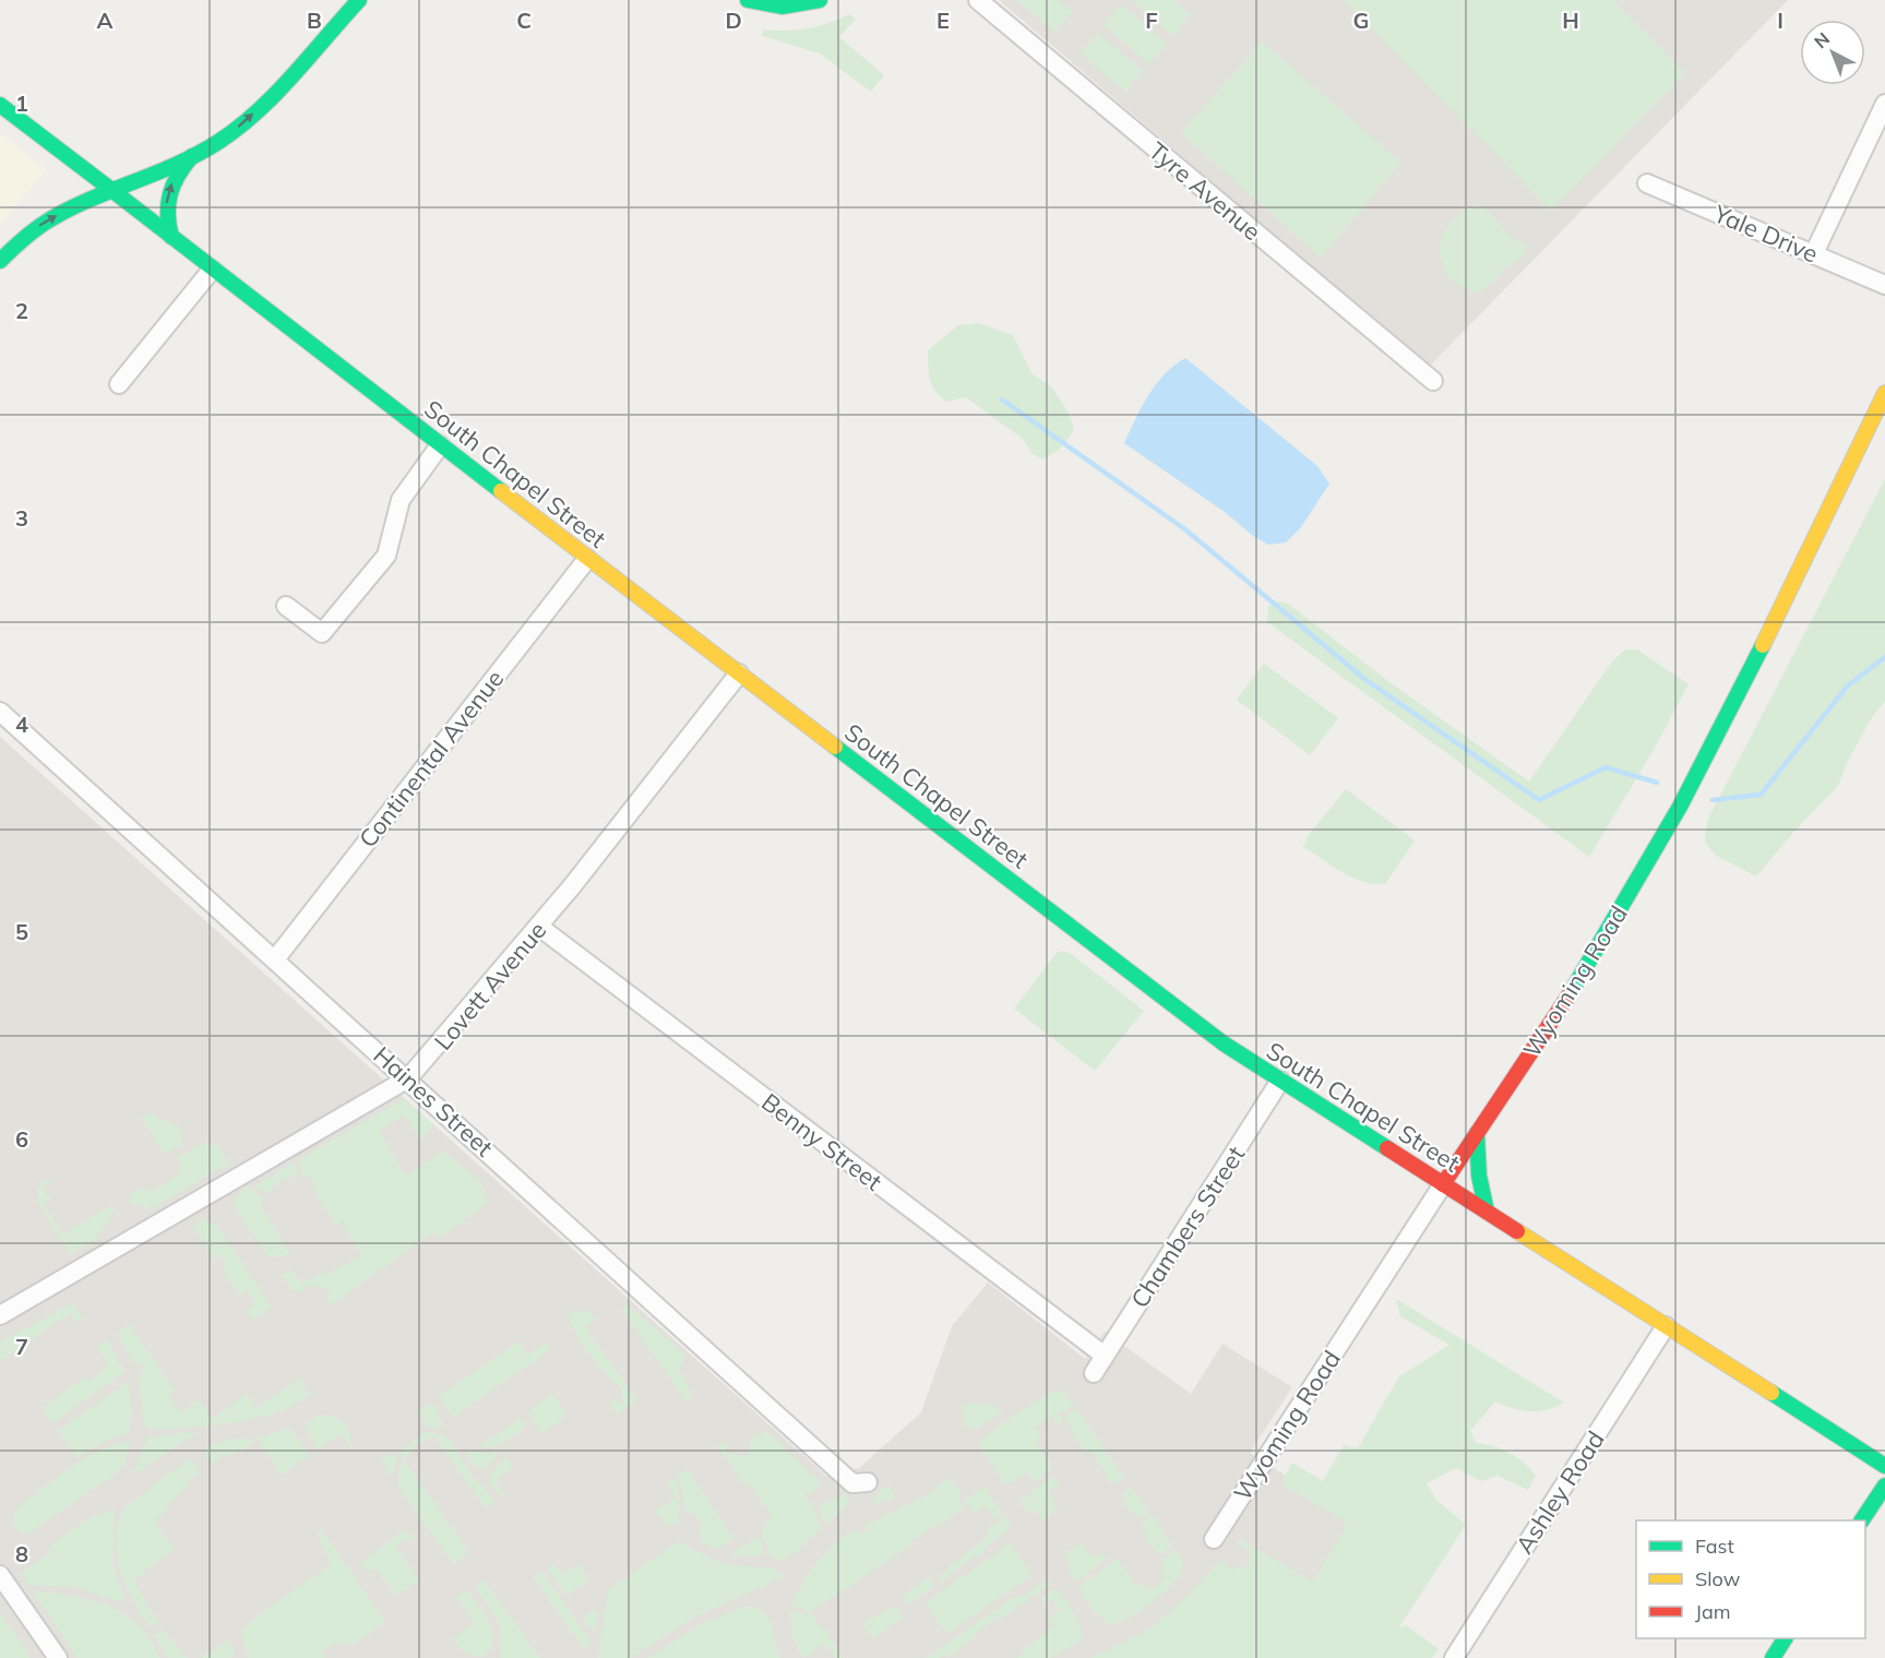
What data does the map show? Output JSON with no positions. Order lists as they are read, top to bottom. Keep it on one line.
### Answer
{"streets":{"street":["Tyre Avenue","Yale Drive","South Chapel Street","Continental Avenue","Wyoming Road","Lovett Avenue","Haines Street","Benny Street","Chambers Street","Ashley Road"]},"crossings":[["South Chapel Street","Continental Avenue"],["South Chapel Street","Wyoming Road"],["South Chapel Street","Lovett Avenue"],["South Chapel Street","Chambers Street"],["South Chapel Street","Ashley Road"],["Continental Avenue","Haines Street"],["Lovett Avenue","Haines Street"],["Lovett Avenue","Benny Street"],["Benny Street","Chambers Street"]],"legend":["Fast","Slow","Jam"],"north":"top left","grid":{"columns":["A","B","C","D","E","F","G","H","I"],"rows":["1","2","3","4","5","6","7","8"]}}
